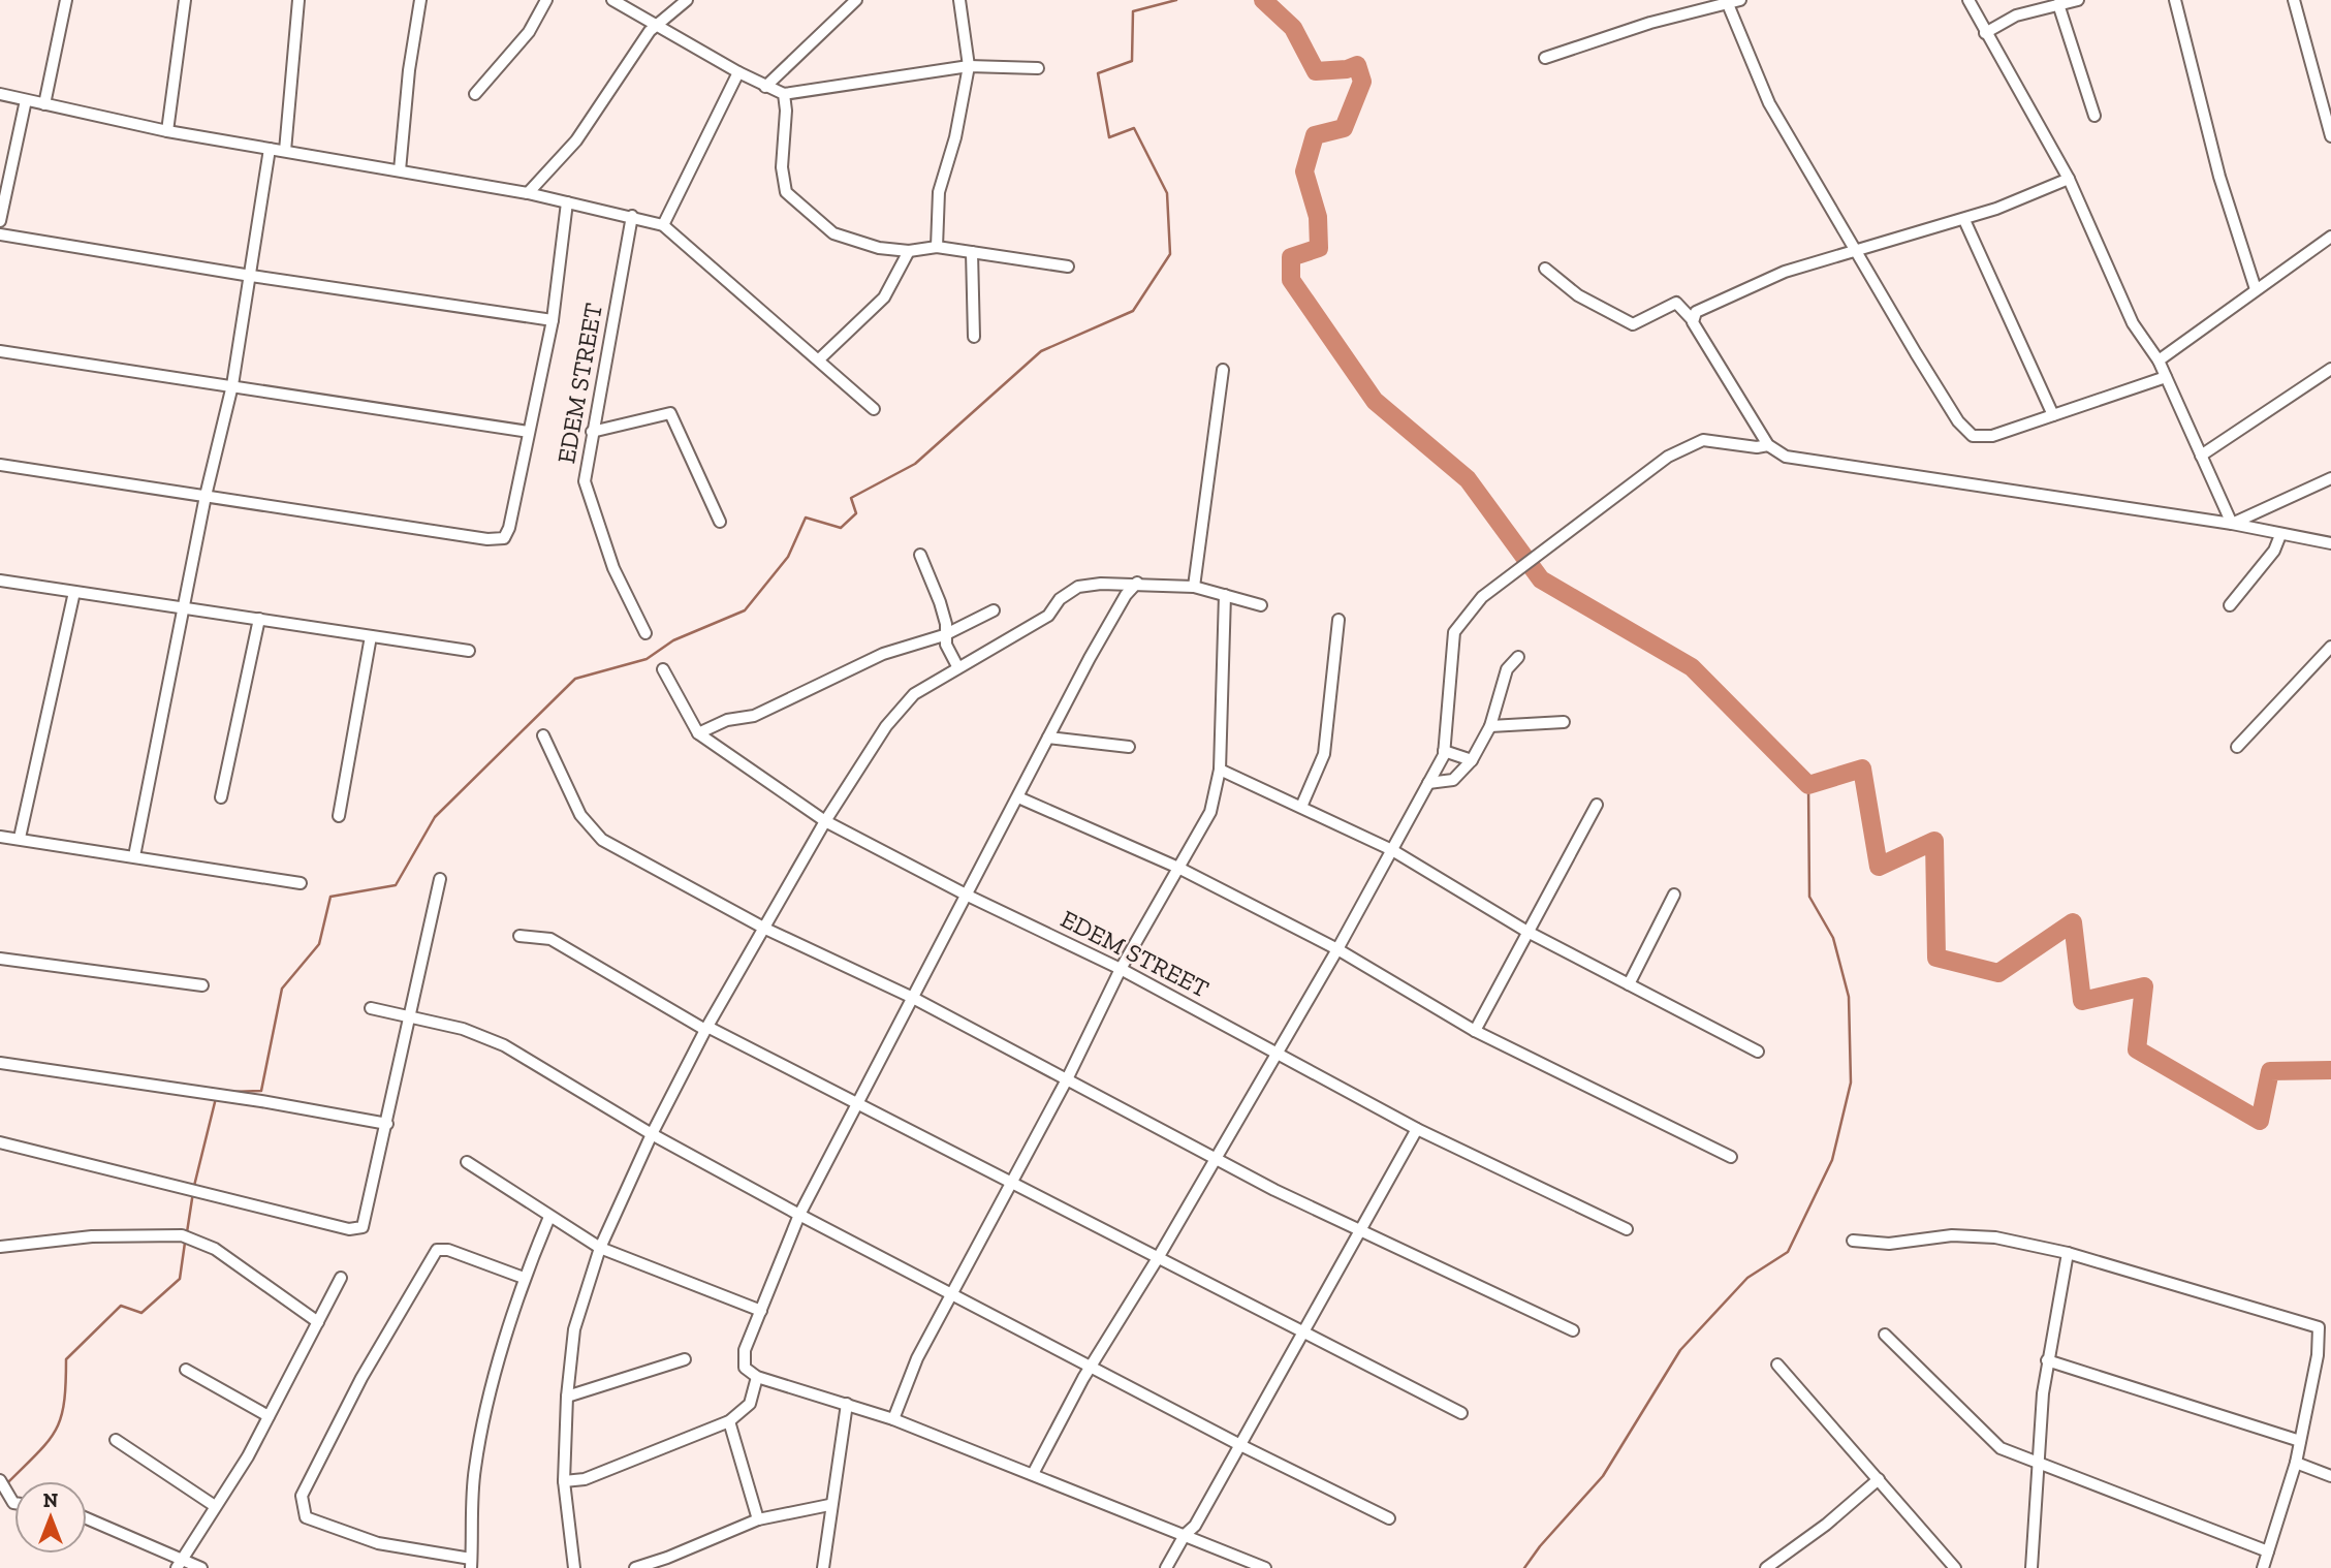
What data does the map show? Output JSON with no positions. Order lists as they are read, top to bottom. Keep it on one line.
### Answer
{"streets":{"street":["EDEM STREET"]},"north":"top"}
